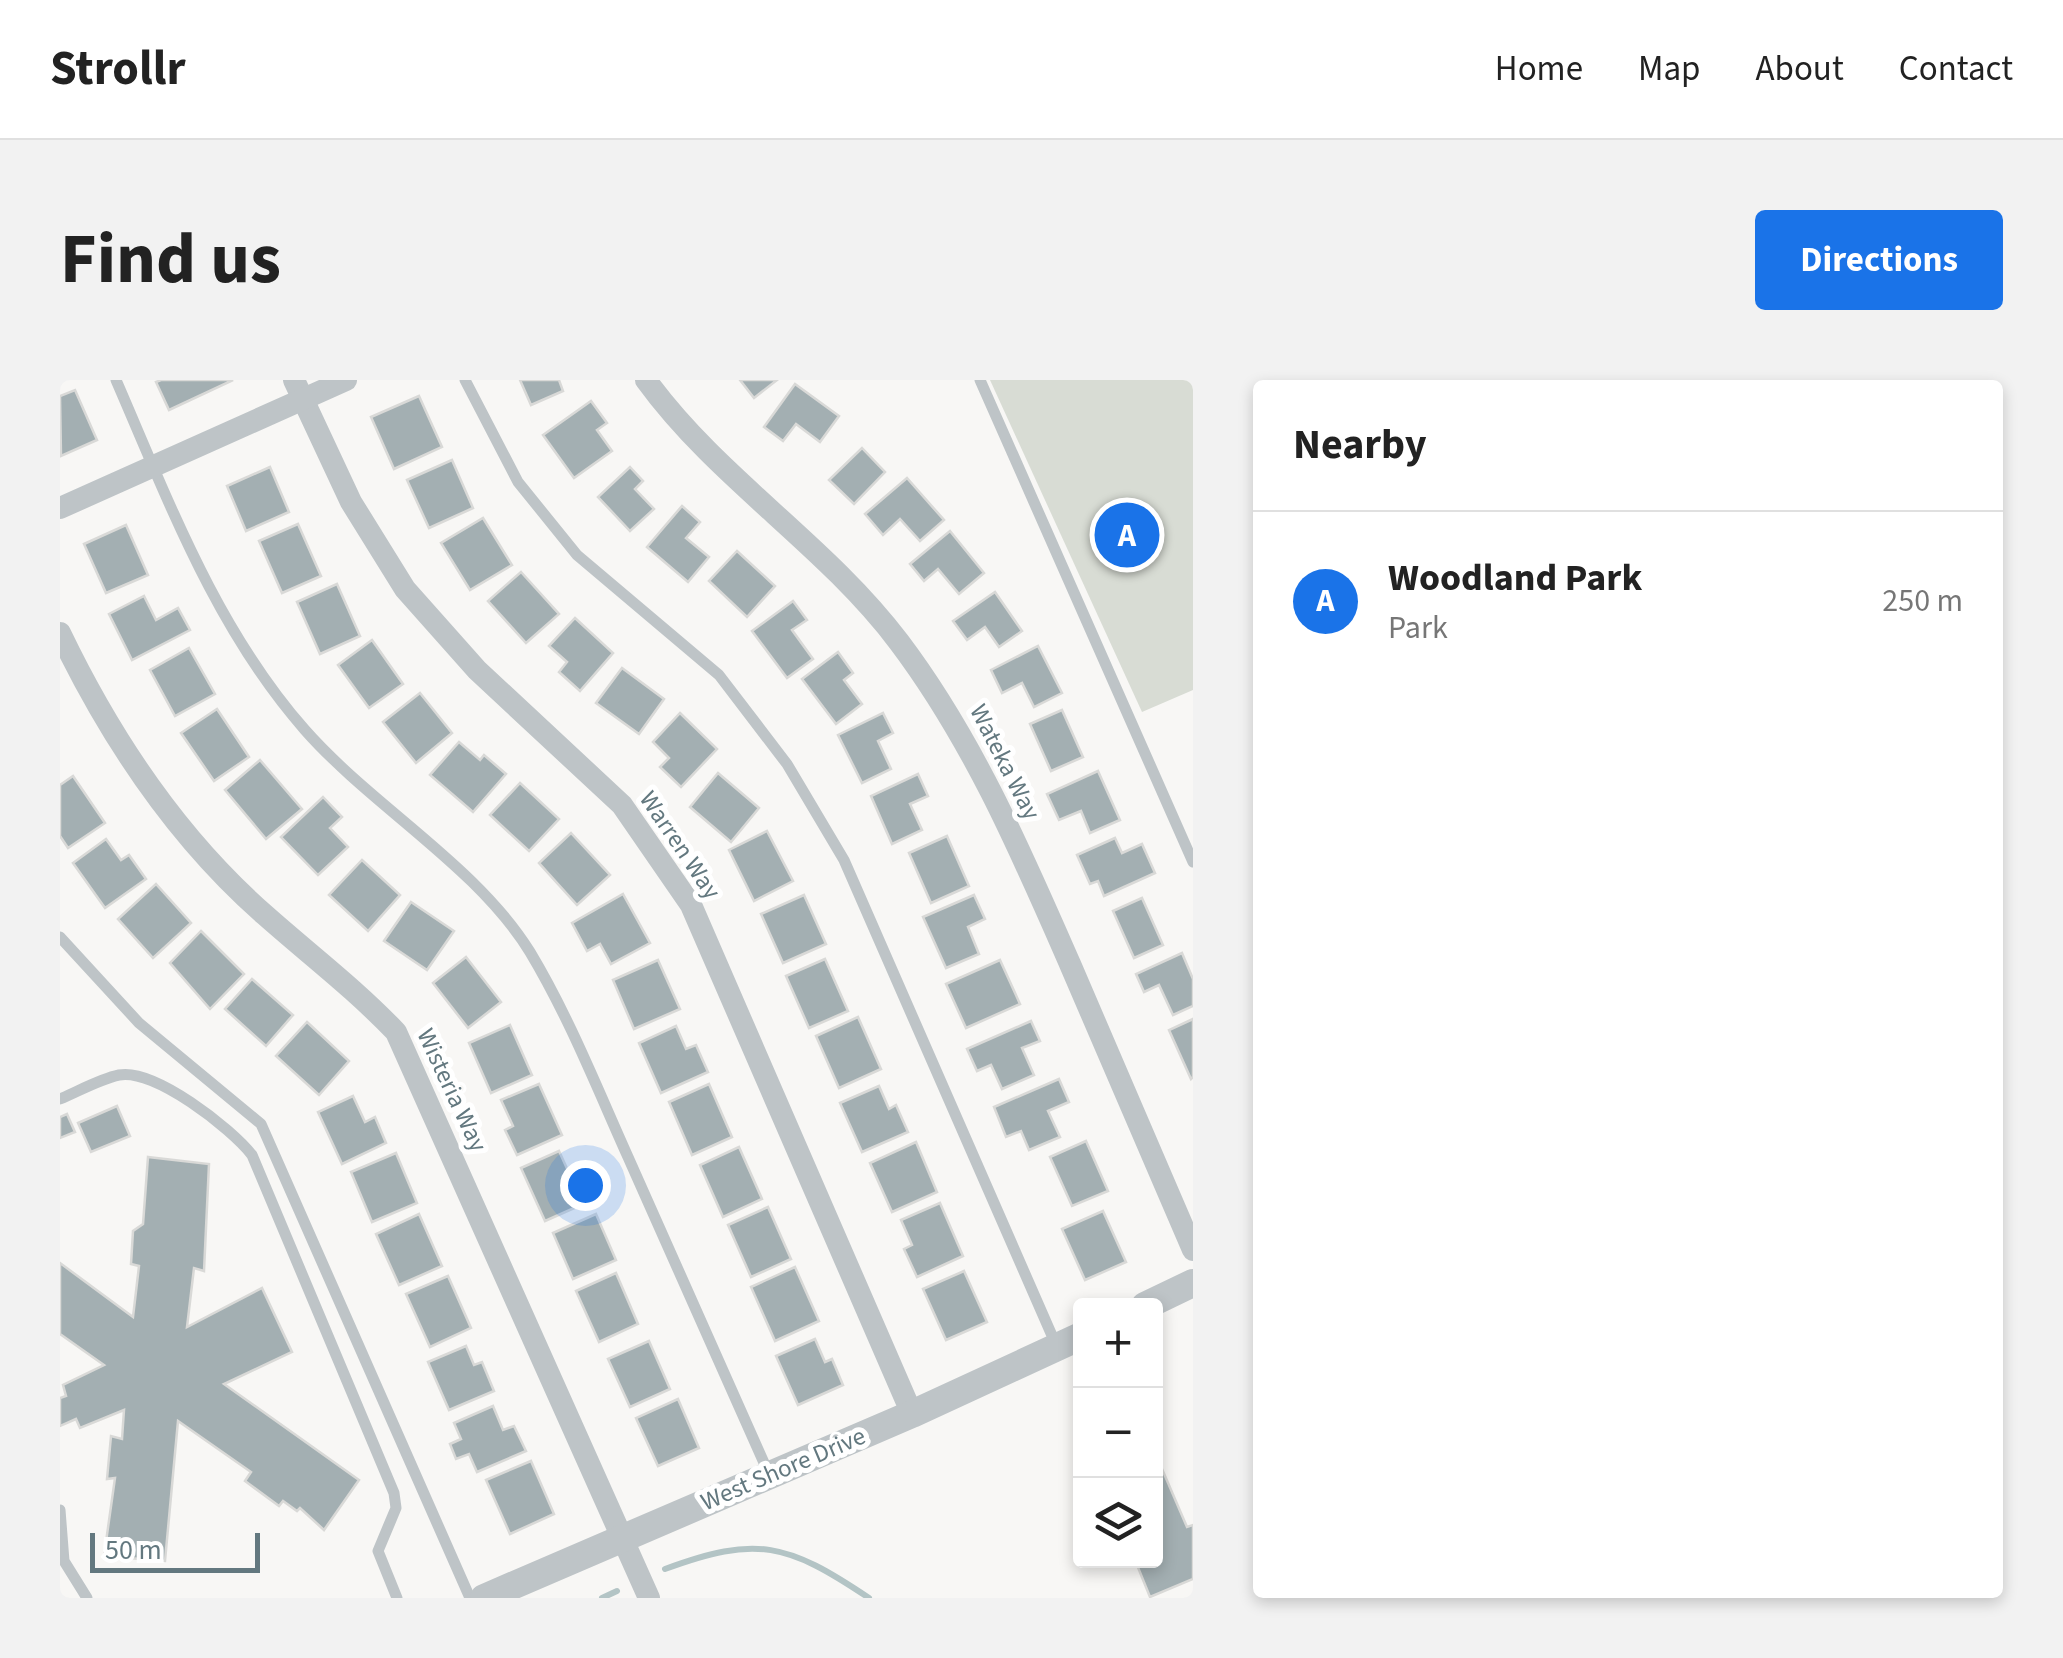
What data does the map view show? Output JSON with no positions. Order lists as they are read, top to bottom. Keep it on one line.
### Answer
{"streets":{"street":["Wateka Way","Warren Way","Wisteria Way","West Shore Drive"]},"crossings":[["Warren Way","West Shore Drive"],["Wisteria Way","West Shore Drive"]],"scale_bar":"50 m","page":{"header":"Strollr","nav":["Home","Map","About","Contact"],"title":"Find us","buttons":"Directions","heading":"Nearby","pins":"A","list":[{"mark":"A","name":"Woodland Park","note":"Park","value":"250 m"}],"map_buttons":["+","−"],"scale":"50 m"}}
